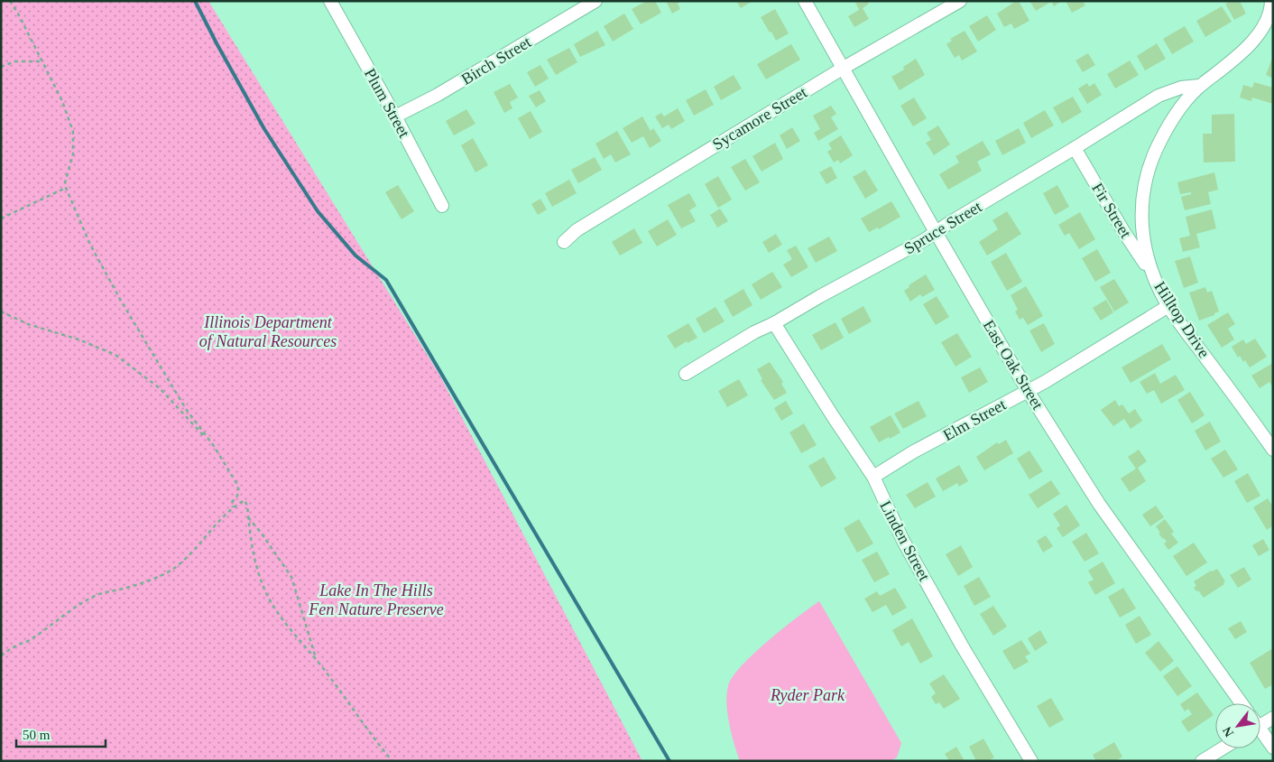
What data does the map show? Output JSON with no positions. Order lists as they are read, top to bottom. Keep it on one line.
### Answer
{"streets":{"street":["Birch Street","Plum Street","Sycamore Street","Fir Street","Spruce Street","Hilltop Drive","East Oak Street","Elm Street","Linden Street"]},"crossings":[["Birch Street","Plum Street"],["Sycamore Street","East Oak Street"],["Fir Street","Spruce Street"],["Fir Street","Hilltop Drive"],["Spruce Street","Hilltop Drive"],["Spruce Street","East Oak Street"],["Spruce Street","Linden Street"],["Hilltop Drive","Elm Street"],["East Oak Street","Elm Street"],["Elm Street","Linden Street"]],"parks":["Illinois Department of Natural Resources","Lake In The Hills Fen Nature Preserve","Ryder Park"],"scale_bar":"50 m","north":"bottom left"}
